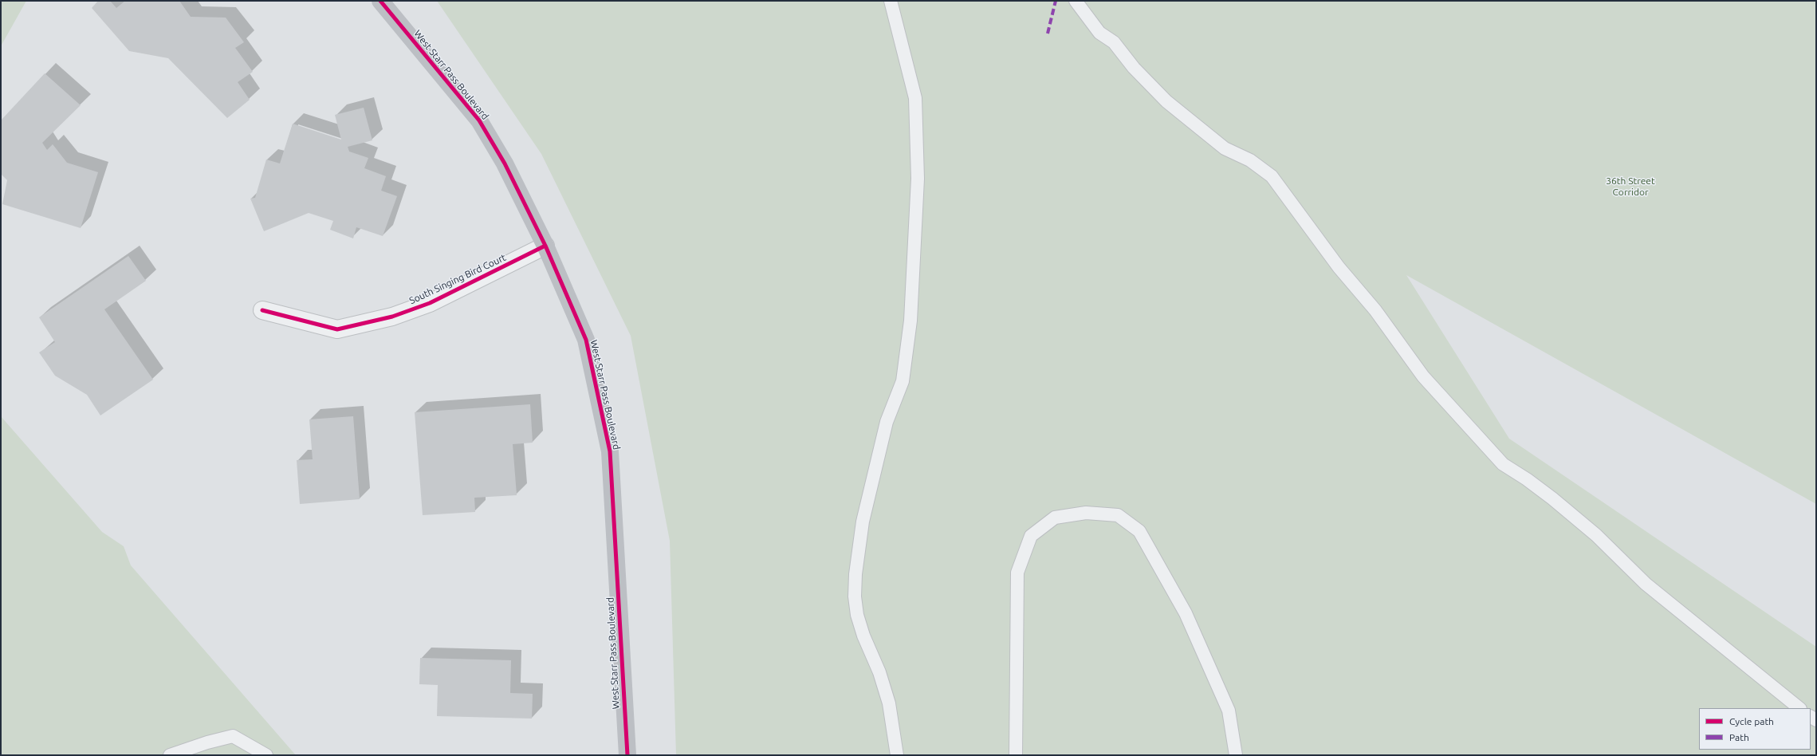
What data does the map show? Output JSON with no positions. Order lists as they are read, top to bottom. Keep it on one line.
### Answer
{"streets":{"street":["West Starr Pass Boulevard","South Singing Bird Court"]},"crossings":[["West Starr Pass Boulevard","South Singing Bird Court"]],"parks":["36th Street Corridor"],"legend":["Cycle path","Path"]}
